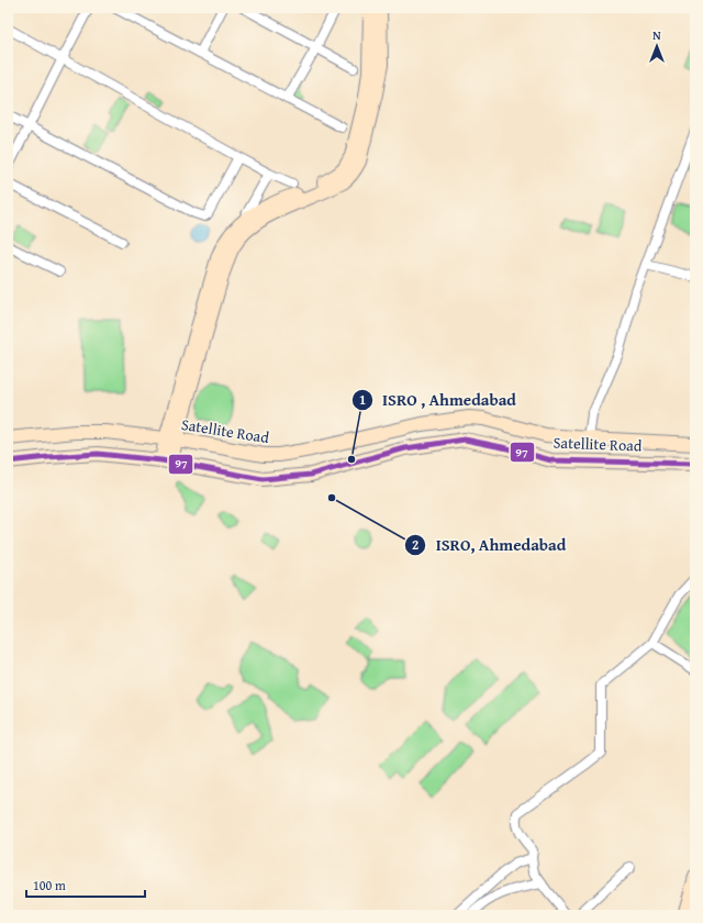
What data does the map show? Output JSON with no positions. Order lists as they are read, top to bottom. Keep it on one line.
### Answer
{"streets":{"main road":["Satellite Road"]},"places":["ISRO , Ahmedabad","ISRO, Ahmedabad"],"lines":["transit line 97"],"scale_bar":"100 m","north":"top"}
